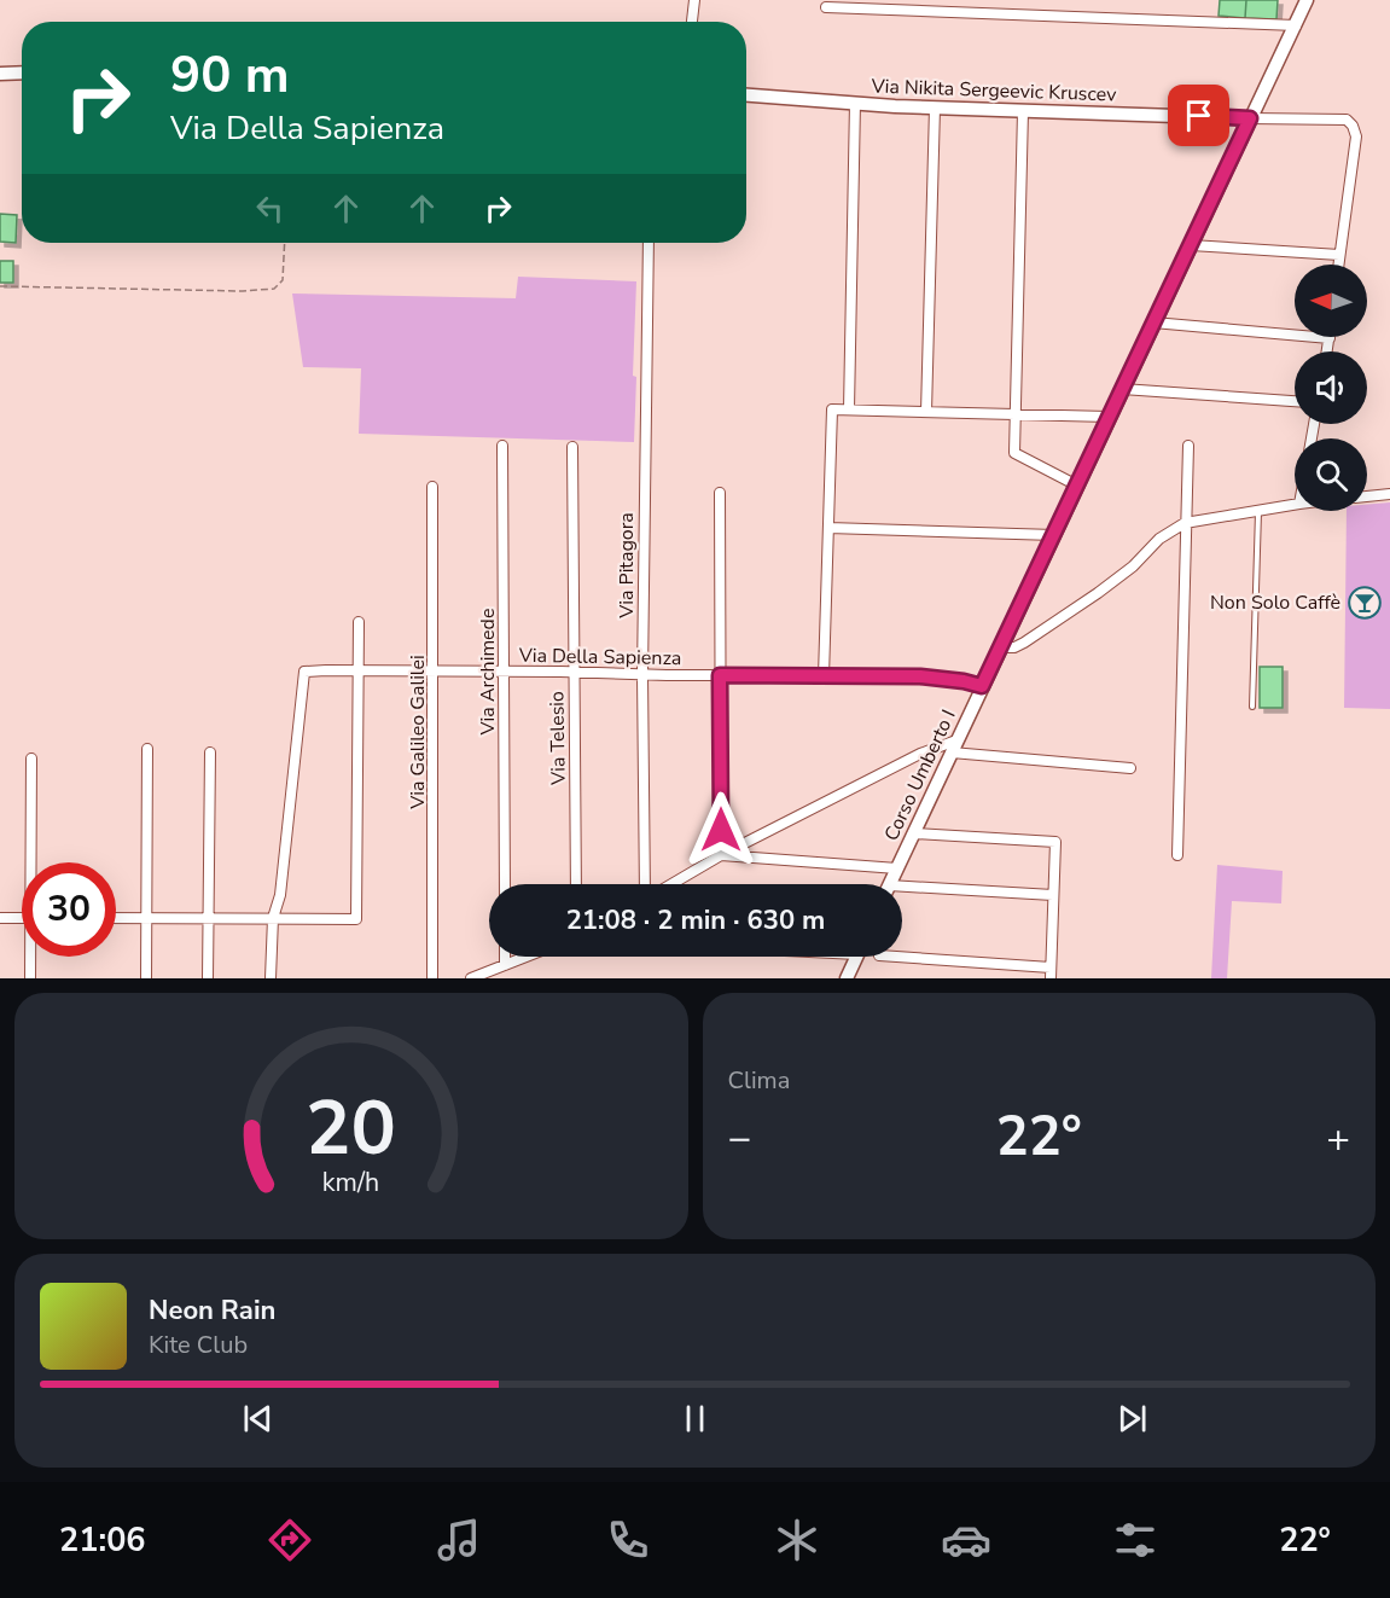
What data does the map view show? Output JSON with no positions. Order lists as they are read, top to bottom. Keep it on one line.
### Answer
{"streets":{"street":["Via Nikita Sergeevic Kruscev","Via Pitagora","Via Della Sapienza","Via Archimede","Via Galileo Galilei","Via Telesio","Corso Umberto I"]},"crossings":[["Via Nikita Sergeevic Kruscev","Corso Umberto I"],["Via Pitagora","Via Della Sapienza"],["Via Della Sapienza","Via Archimede"],["Via Della Sapienza","Via Galileo Galilei"],["Via Della Sapienza","Via Telesio"],["Via Della Sapienza","Corso Umberto I"]],"places":{"bar":["Non Solo Caffè"]},"north":"left","page":{"turn":["90 m","Via Della Sapienza"],"limit":"30","trip":"21:08 · 2 min · 630 m","tile":"Clima","heat":["−","22°","+"],"song":["Neon Rain","Kite Club"],"tabs":["21:06","22°"],"gauge":["20","km/h"]}}
